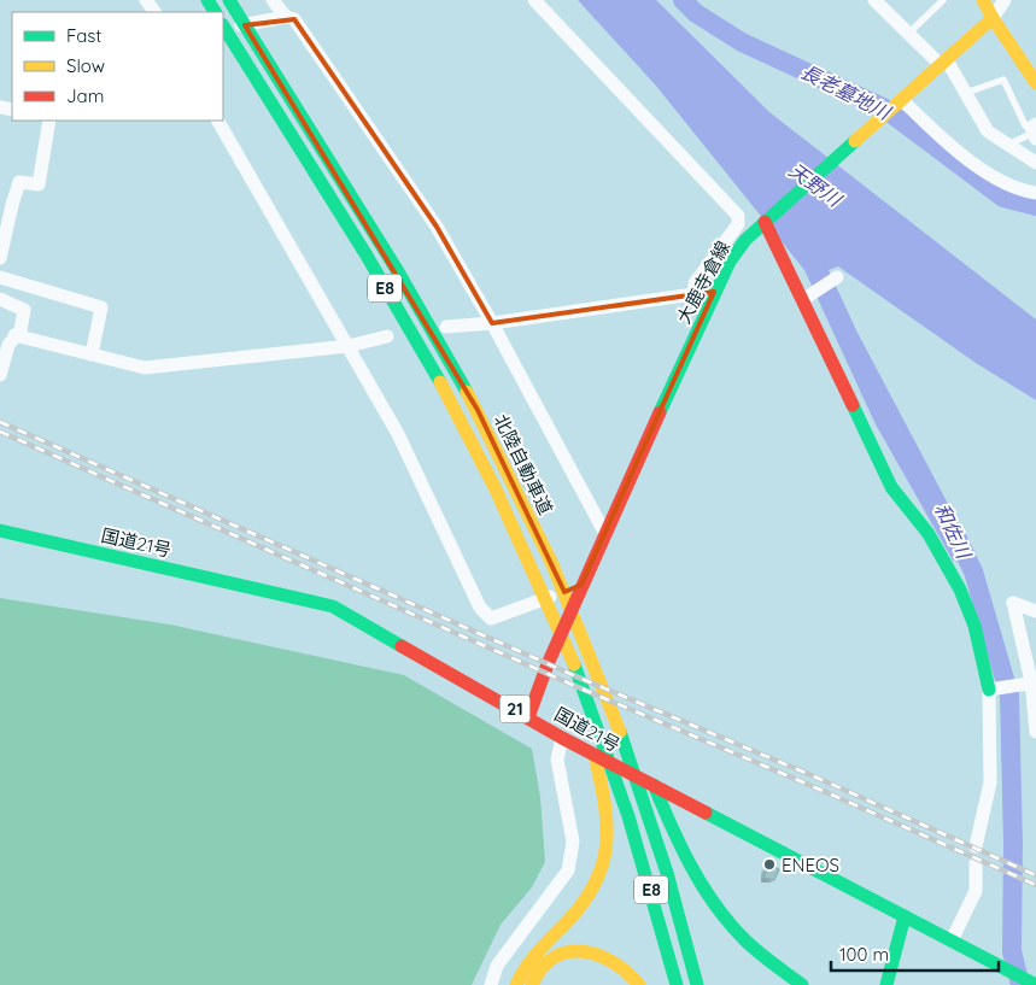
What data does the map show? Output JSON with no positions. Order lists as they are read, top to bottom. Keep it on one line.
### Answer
{"streets":{"main road":["大鹿寺倉線","E8","北陸自動車道","国道21号","21"]},"crossings":[["大鹿寺倉線","国道21号"]],"water":["長老墓地川","天野川","和佐川"],"places":["ENEOS"],"legend":["Fast","Slow","Jam"],"scale_bar":"100 m"}
